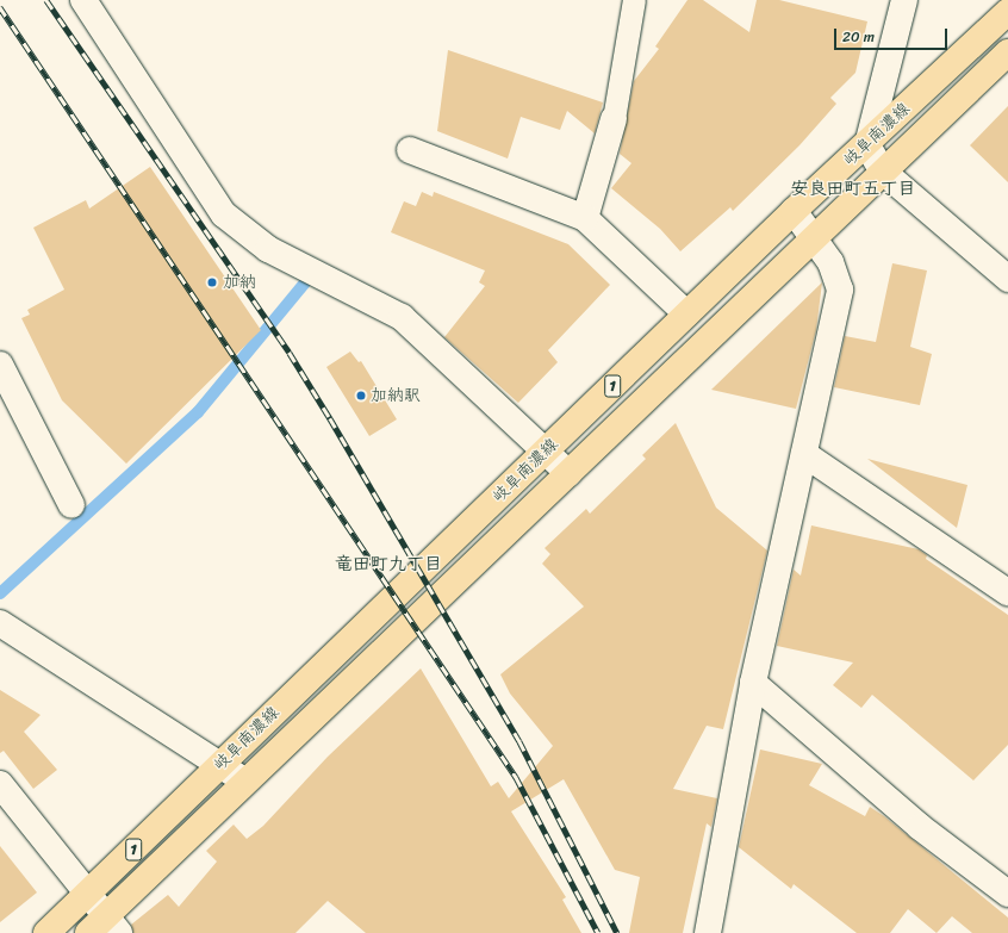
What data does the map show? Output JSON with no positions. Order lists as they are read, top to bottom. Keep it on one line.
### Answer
{"streets":{"main road":["岐阜南濃線","1"]},"districts":["安良田町五丁目","竜田町九丁目"],"places":["加納","加納駅"],"scale_bar":"20 m"}
